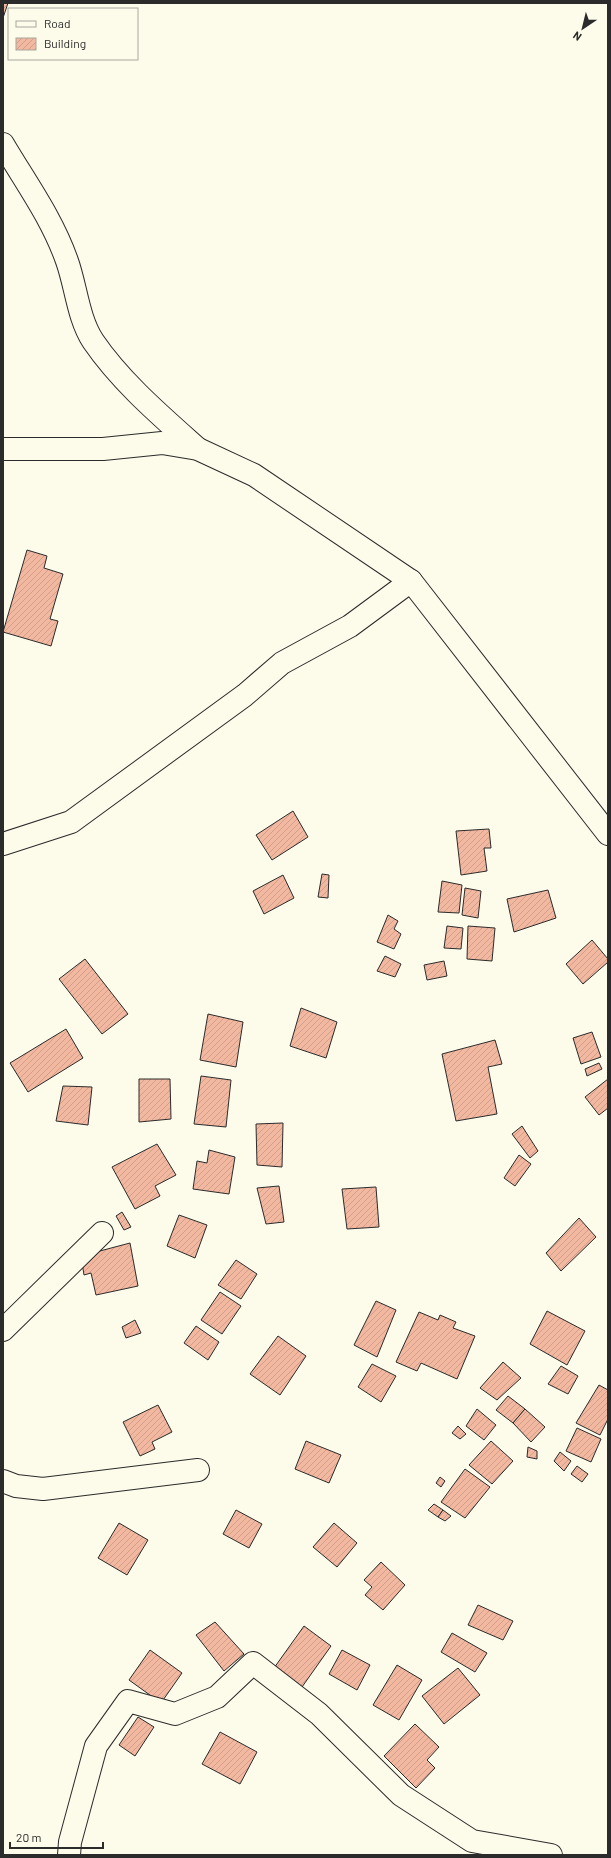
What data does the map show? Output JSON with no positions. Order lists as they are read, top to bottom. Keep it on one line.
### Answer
{"legend":["Road","Building"],"scale_bar":"20 m","north":"bottom left"}
